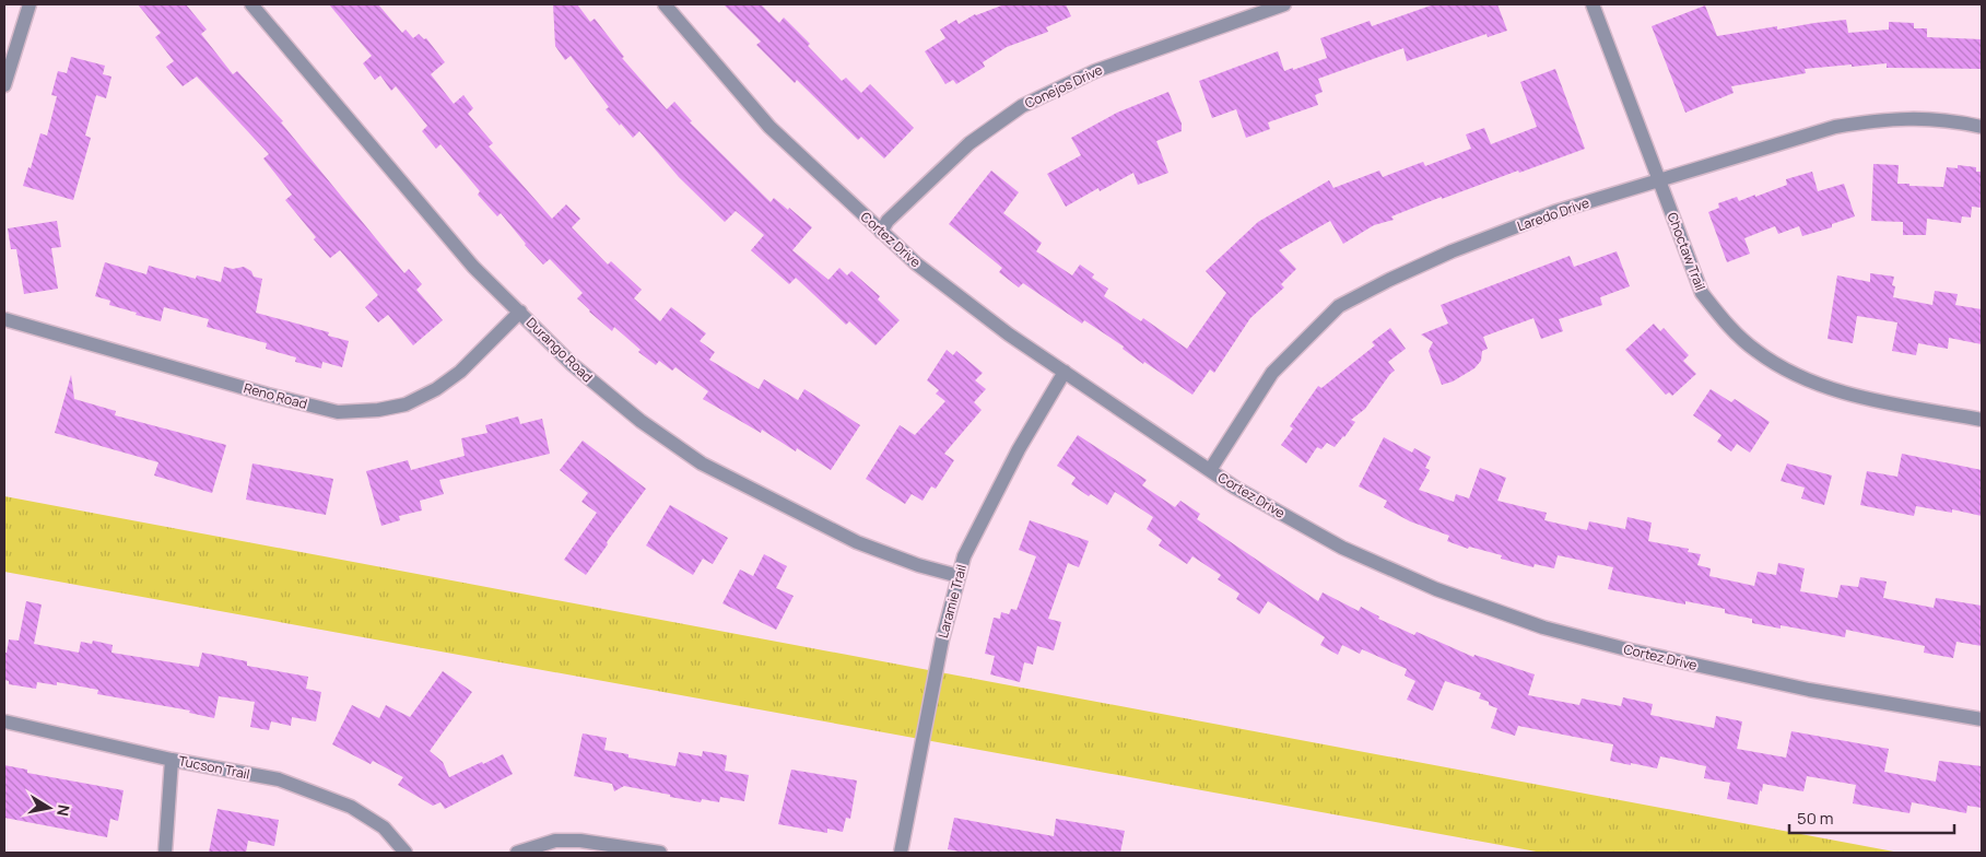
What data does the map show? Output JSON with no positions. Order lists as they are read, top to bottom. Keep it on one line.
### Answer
{"streets":{"street":["Conejos Drive","Laredo Drive","Cortez Drive","Choctaw Trail","Durango Road","Reno Road","Laramie Trail","Tucson Trail"]},"crossings":[["Conejos Drive","Cortez Drive"],["Laredo Drive","Cortez Drive"],["Laredo Drive","Choctaw Trail"],["Cortez Drive","Laramie Trail"],["Durango Road","Reno Road"],["Durango Road","Laramie Trail"]],"scale_bar":"50 m","north":"right"}
